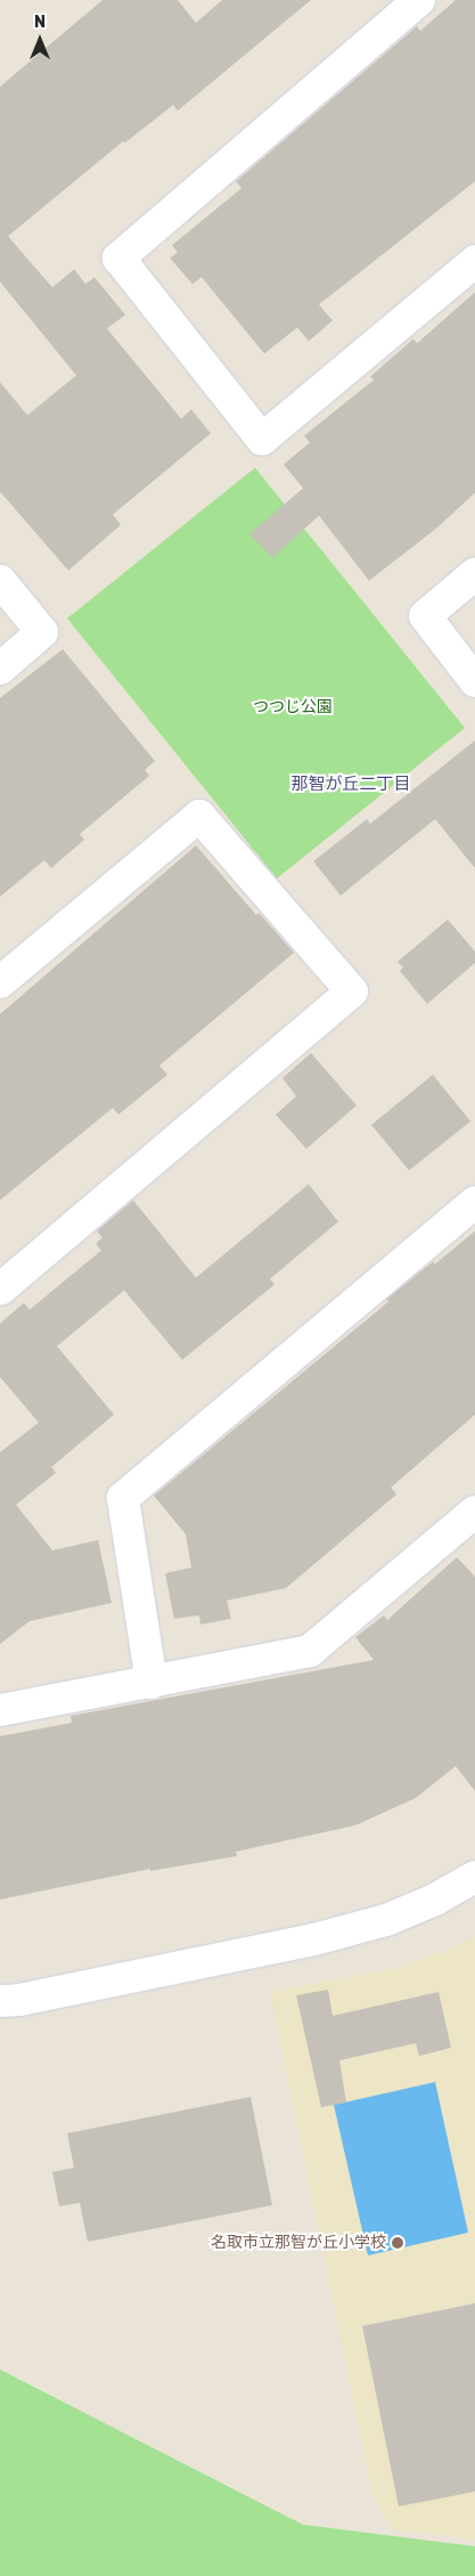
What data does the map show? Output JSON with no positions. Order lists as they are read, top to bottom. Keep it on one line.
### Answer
{"districts":["那智が丘二丁目"],"parks":["つつじ公園"],"places":["名取市立那智が丘小学校"],"north":"top"}
